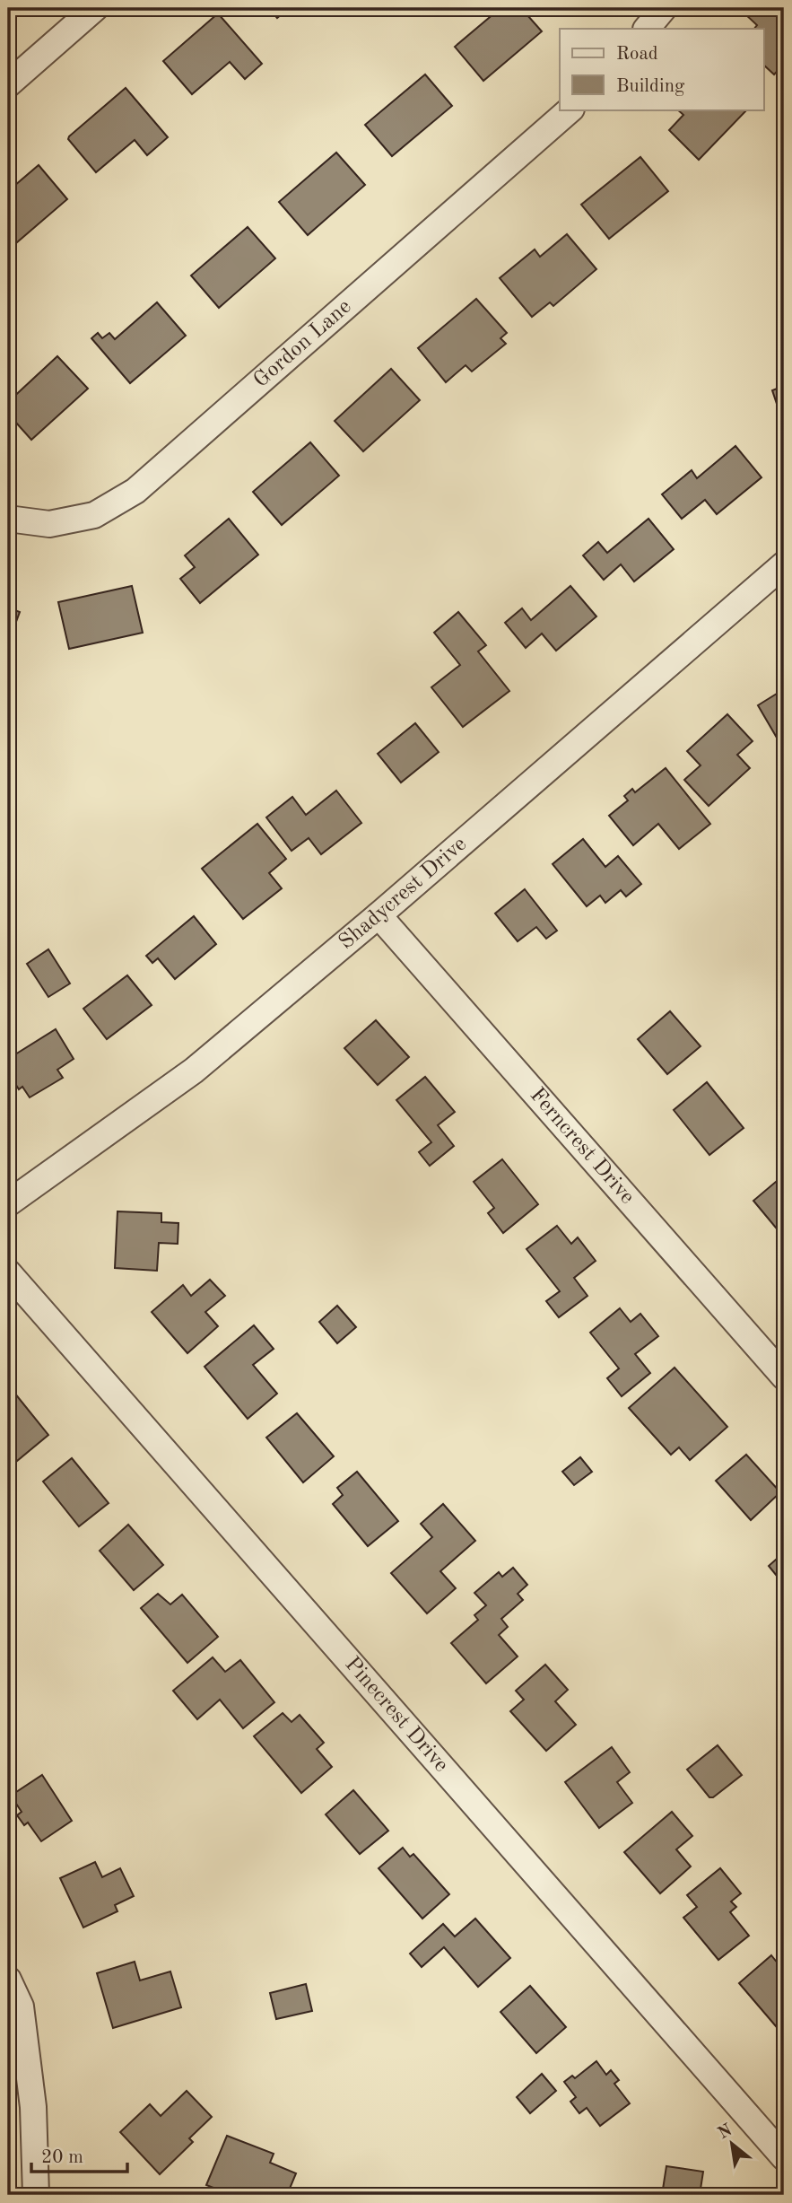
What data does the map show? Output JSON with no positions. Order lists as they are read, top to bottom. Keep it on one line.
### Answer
{"streets":{"street":["Gordon Lane","Shadycrest Drive","Ferncrest Drive","Pinecrest Drive"]},"crossings":[["Shadycrest Drive","Ferncrest Drive"]],"legend":["Road","Building"],"scale_bar":"20 m","north":"top left"}
